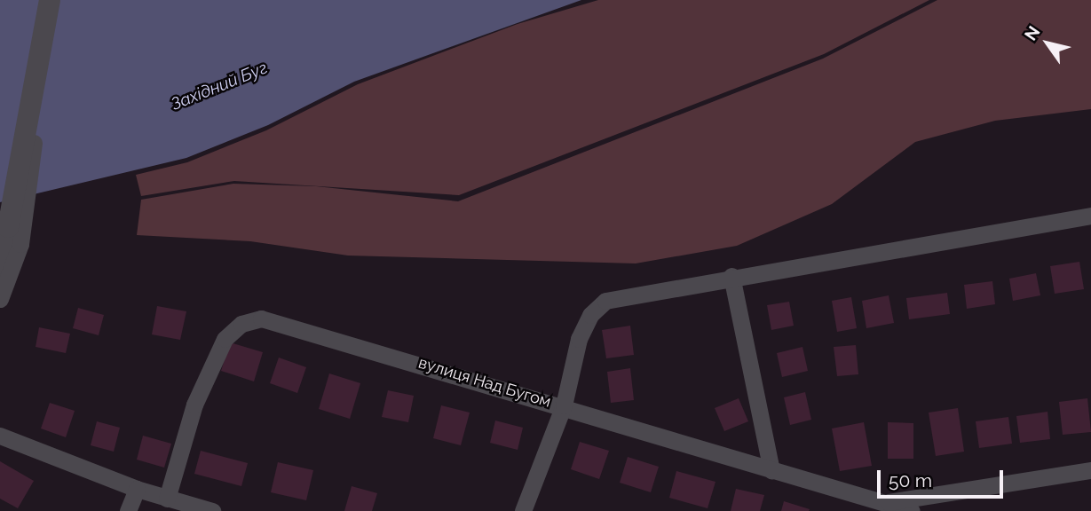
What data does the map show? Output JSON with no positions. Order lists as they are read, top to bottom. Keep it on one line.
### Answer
{"streets":{"street":["вулиця Над Бугом"]},"water":["Західний Буг"],"scale_bar":"50 m","north":"top left"}
